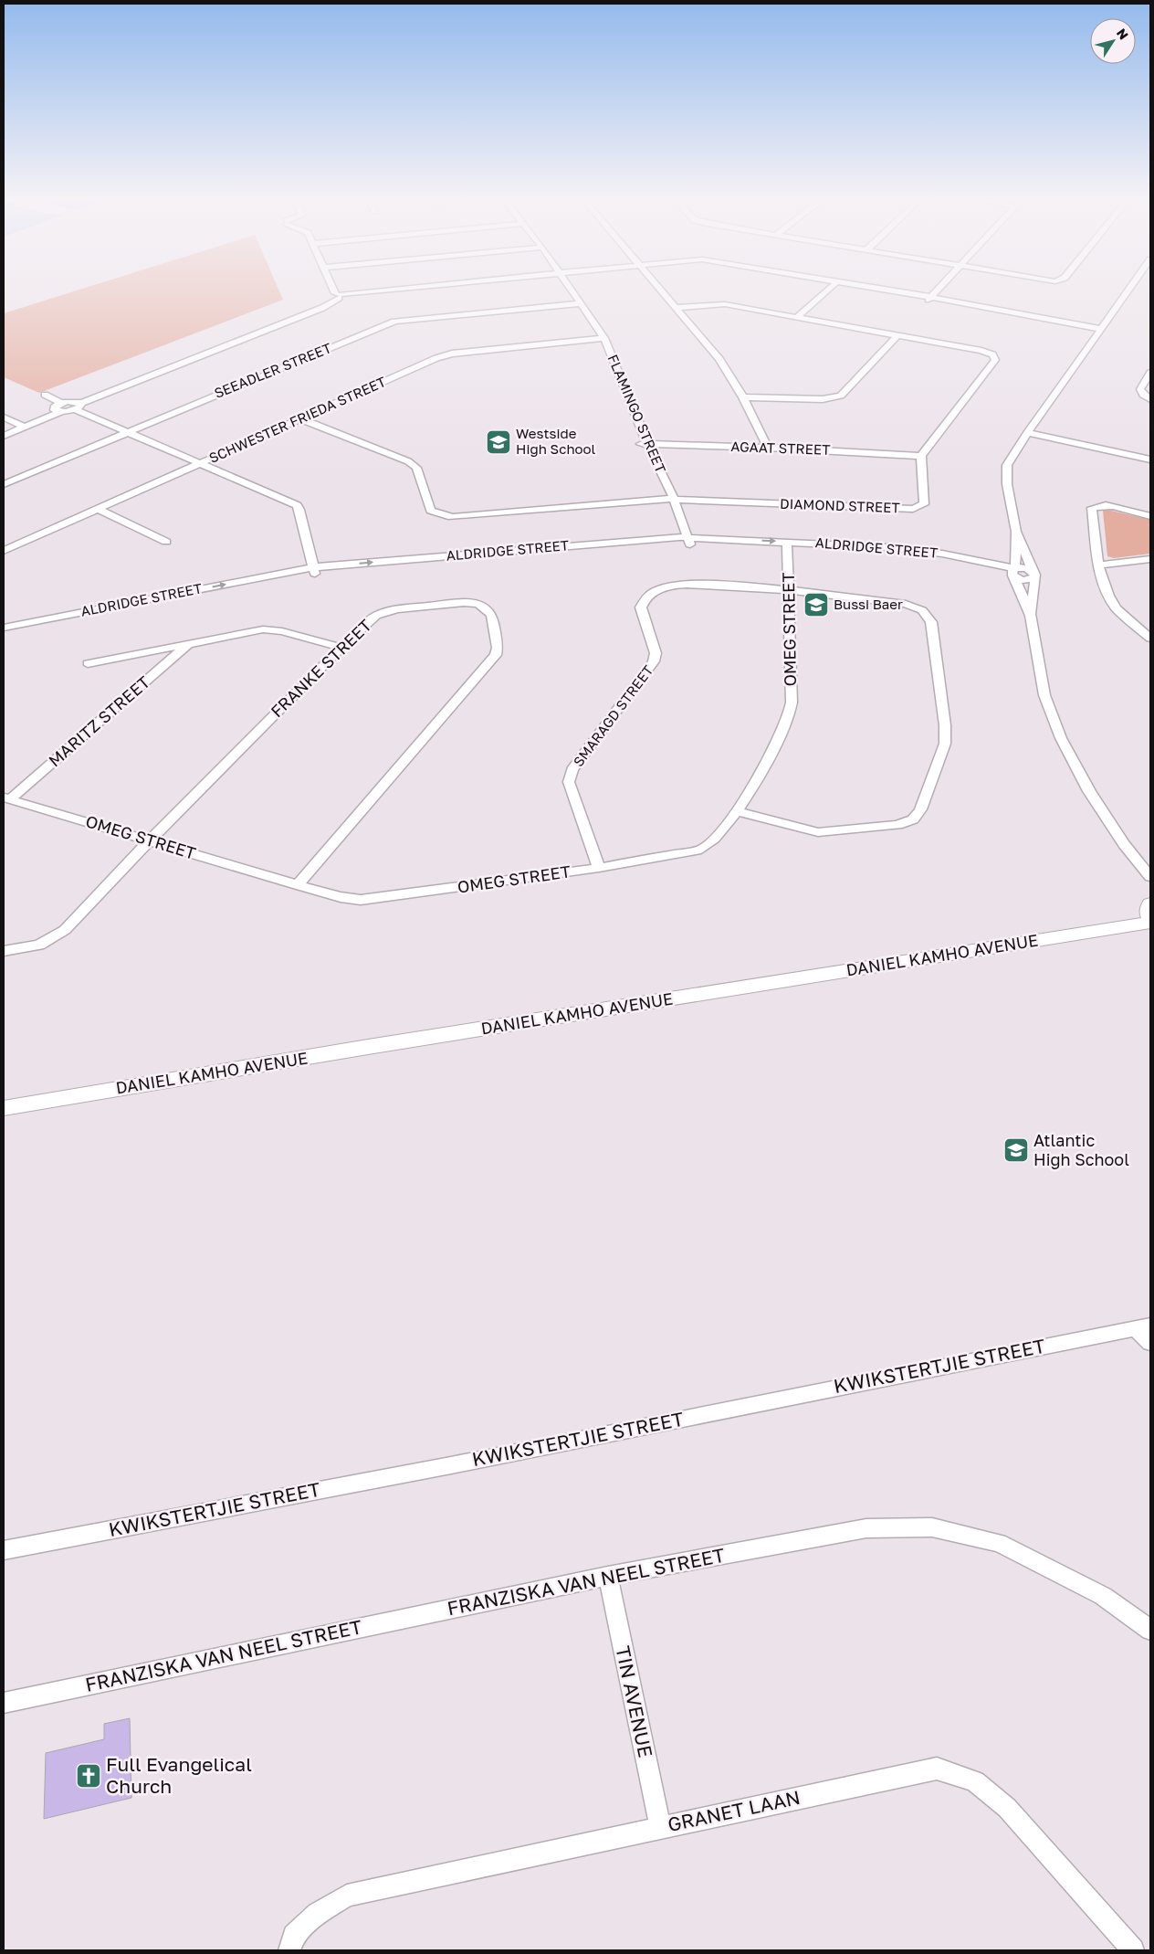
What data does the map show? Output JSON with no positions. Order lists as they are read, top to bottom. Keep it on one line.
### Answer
{"streets":{"main road":["DANIEL KAMHO AVENUE"],"street":["SEEADLER STREET","FLAMINGO STREET","SCHWESTER FRIEDA STREET","AGAAT STREET","DIAMOND STREET","ALDRIDGE STREET","OMEG STREET","FRANKE STREET","SMARAGD STREET","MARITZ STREET","KWIKSTERTJIE STREET","FRANZISKA VAN NEEL STREET","TIN AVENUE","GRANET LAAN"]},"crossings":[["SEEADLER STREET","FLAMINGO STREET"],["FLAMINGO STREET","SCHWESTER FRIEDA STREET"],["FLAMINGO STREET","AGAAT STREET"],["FLAMINGO STREET","DIAMOND STREET"],["FLAMINGO STREET","ALDRIDGE STREET"],["SCHWESTER FRIEDA STREET","DIAMOND STREET"],["AGAAT STREET","DIAMOND STREET"],["ALDRIDGE STREET","OMEG STREET"],["OMEG STREET","FRANKE STREET"],["OMEG STREET","SMARAGD STREET"],["OMEG STREET","MARITZ STREET"],["FRANKE STREET","MARITZ STREET"],["FRANZISKA VAN NEEL STREET","TIN AVENUE"],["TIN AVENUE","GRANET LAAN"]],"places":{"school or university":["Westside High School","Bussi Baer","Atlantic High School"],"church":["Full Evangelical Church"]},"north":"top right"}
